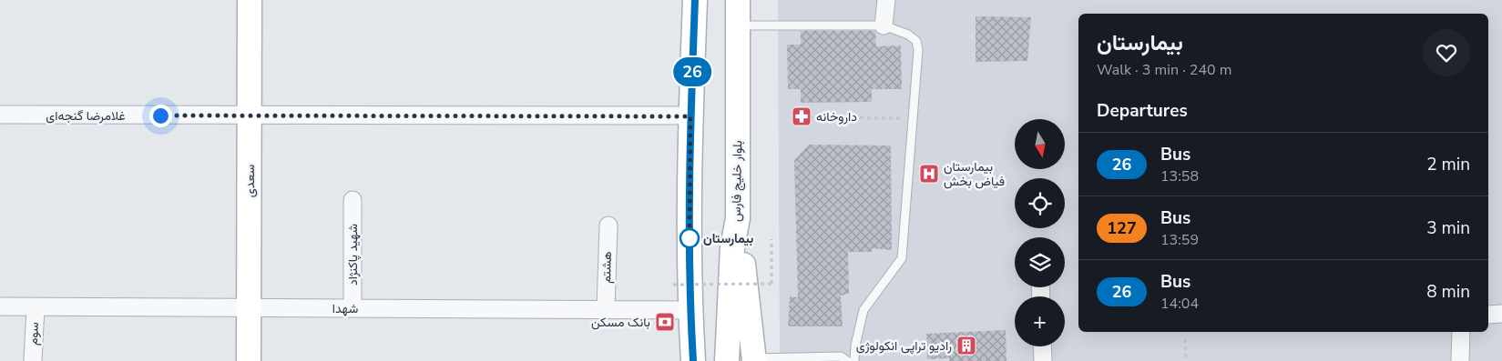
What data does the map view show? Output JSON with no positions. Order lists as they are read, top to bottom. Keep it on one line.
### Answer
{"streets":{"main road":["سعدی","بلوار خلیج فارس"],"street":["غلامرضا گنجه‌ای","شهید پاکنژاد","هشتم","شهدا","سوم"]},"crossings":[["غلامرضا گنجه‌ای","سعدی"],["سعدی","شهدا"],["شهید پاکنژاد","شهدا"],["هشتم","شهدا"],["شهدا","سوم"]],"places":{"pharmacy":["داروخانه"],"hospital":["بیمارستان فیاض بخش"],"other":["بیمارستان"],"bank":["بانک مسکن"],"building":["رادیو تراپی انکولوژی"]},"lines":["bus line 26"],"north":"bottom","page":{"on_map":"26","heading":[["بیمارستان","Walk · 3 min · 240 m"],"Departures"],"map_buttons":"+","list":[{"mark":"26","name":"Bus","note":"13:58","value":"2 min"},{"mark":"127","name":"Bus","note":"13:59","value":"3 min"},{"mark":"26","name":"Bus","note":"14:04","value":"8 min"}]}}
